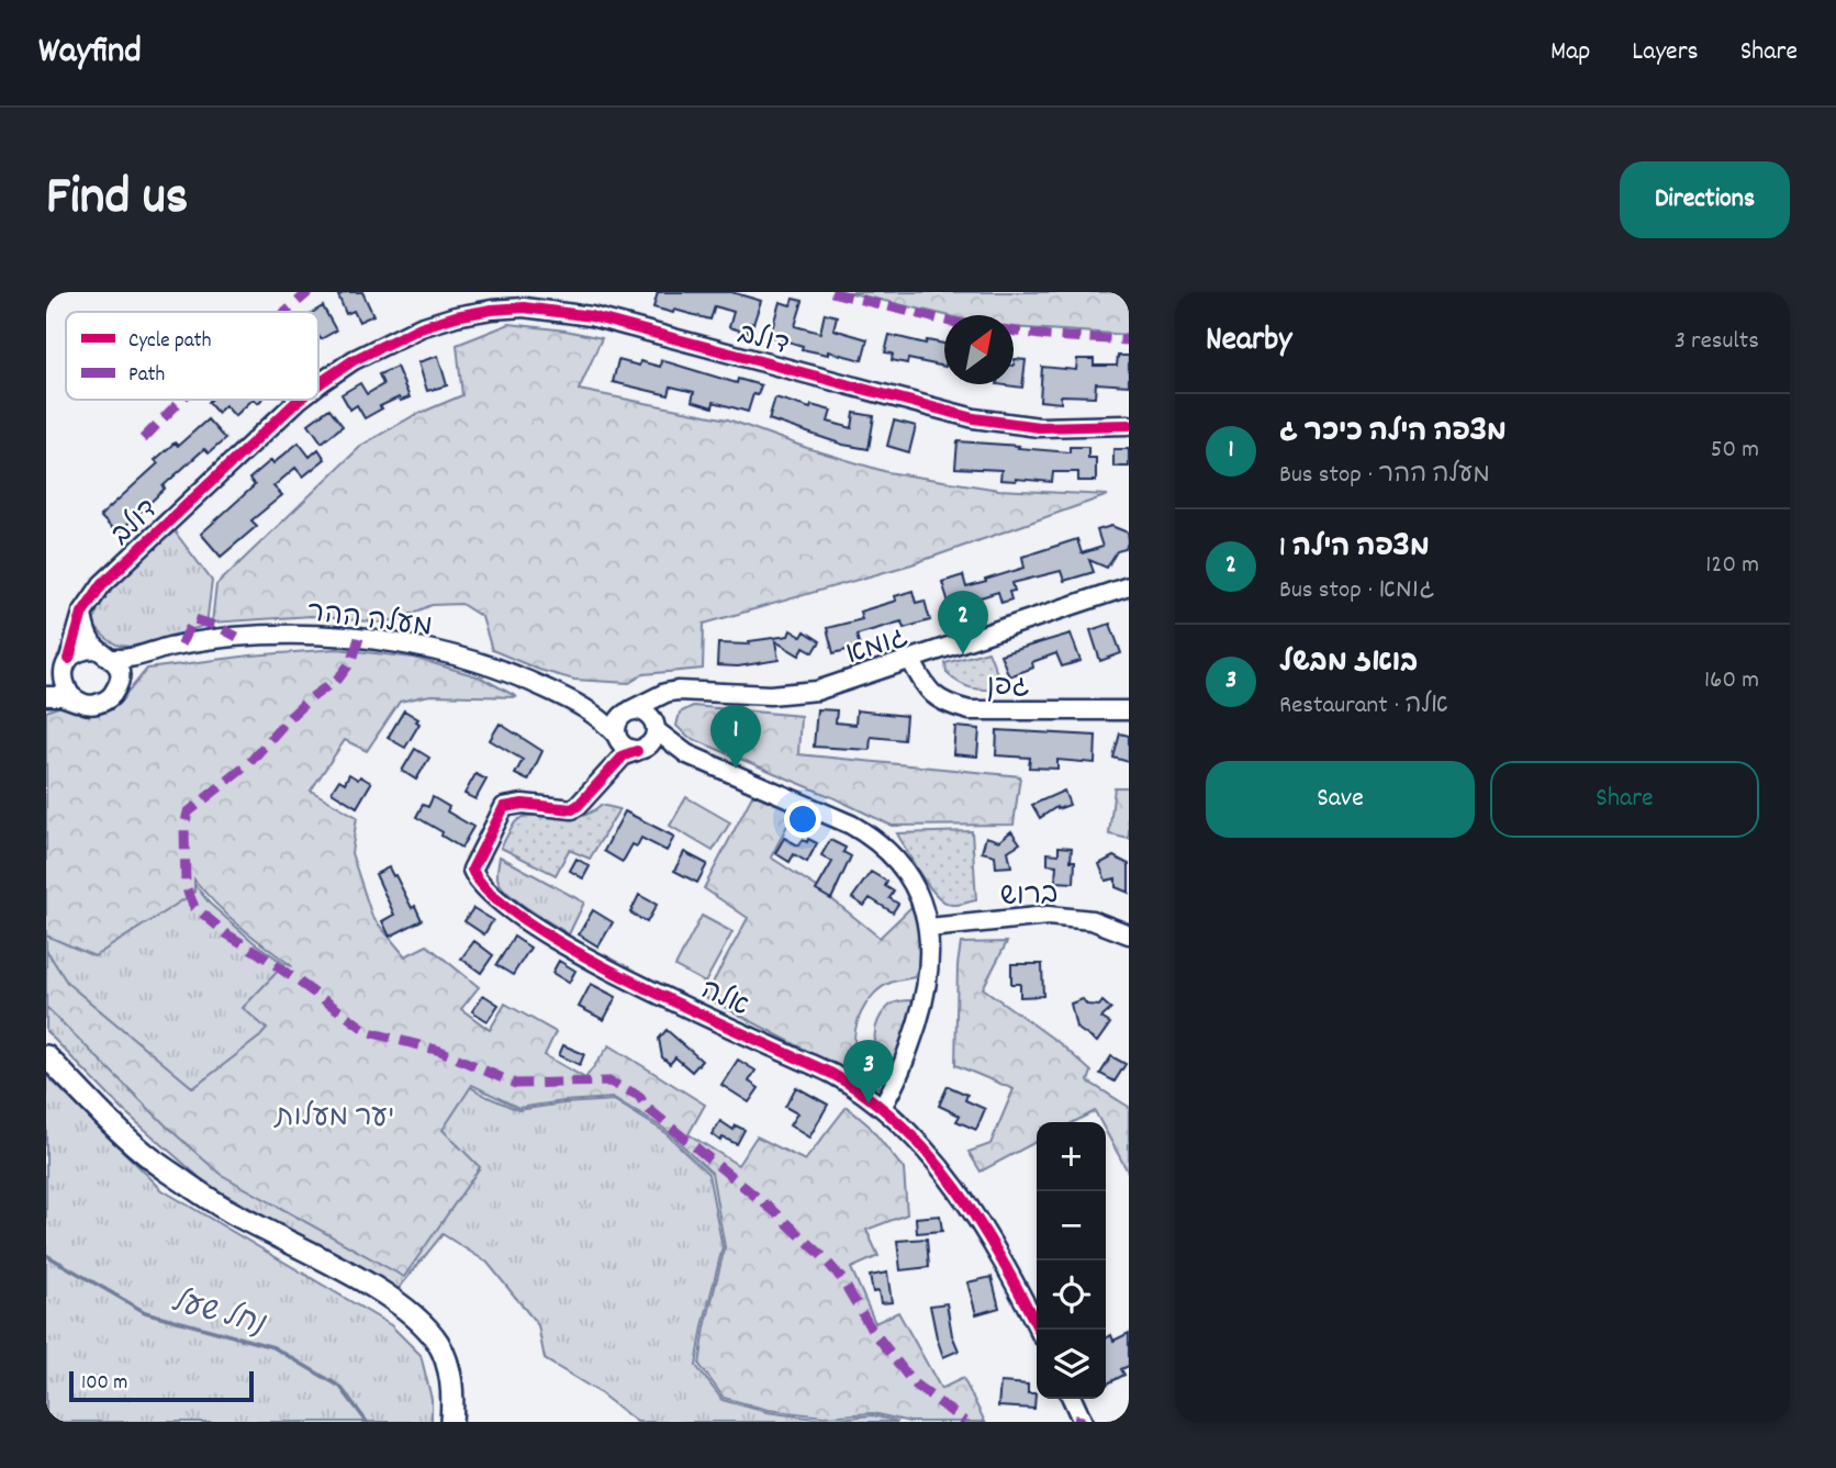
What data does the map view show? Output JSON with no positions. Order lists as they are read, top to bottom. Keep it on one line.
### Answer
{"streets":{"street":["דולב","מעלה ההר","גומא","גפן","ברוש","אלה"]},"crossings":[["דולב","מעלה ההר"],["מעלה ההר","אלה"],["גומא","גפן"]],"water":["נחל שעל"],"parks":["יער מעלות"],"legend":["Cycle path","Path"],"scale_bar":"100 m","north":"top right","page":{"header":"Wayfind","nav":["Map","Layers","Share"],"title":"Find us","buttons":["Directions",["Save","Share"]],"heading":["Nearby","3 results"],"list":[{"mark":"1","name":"מצפה הילה כיכר ג","note":"Bus stop · מעלה ההר","value":"50 m"},{"mark":"2","name":"מצפה הילה 1","note":"Bus stop · גומא","value":"120 m"},{"mark":"3","name":"בואז מבשל","note":"Restaurant · אלה","value":"160 m"}],"pins":["2","1","3"],"map_buttons":["+","−"],"scale":"100 m"}}
